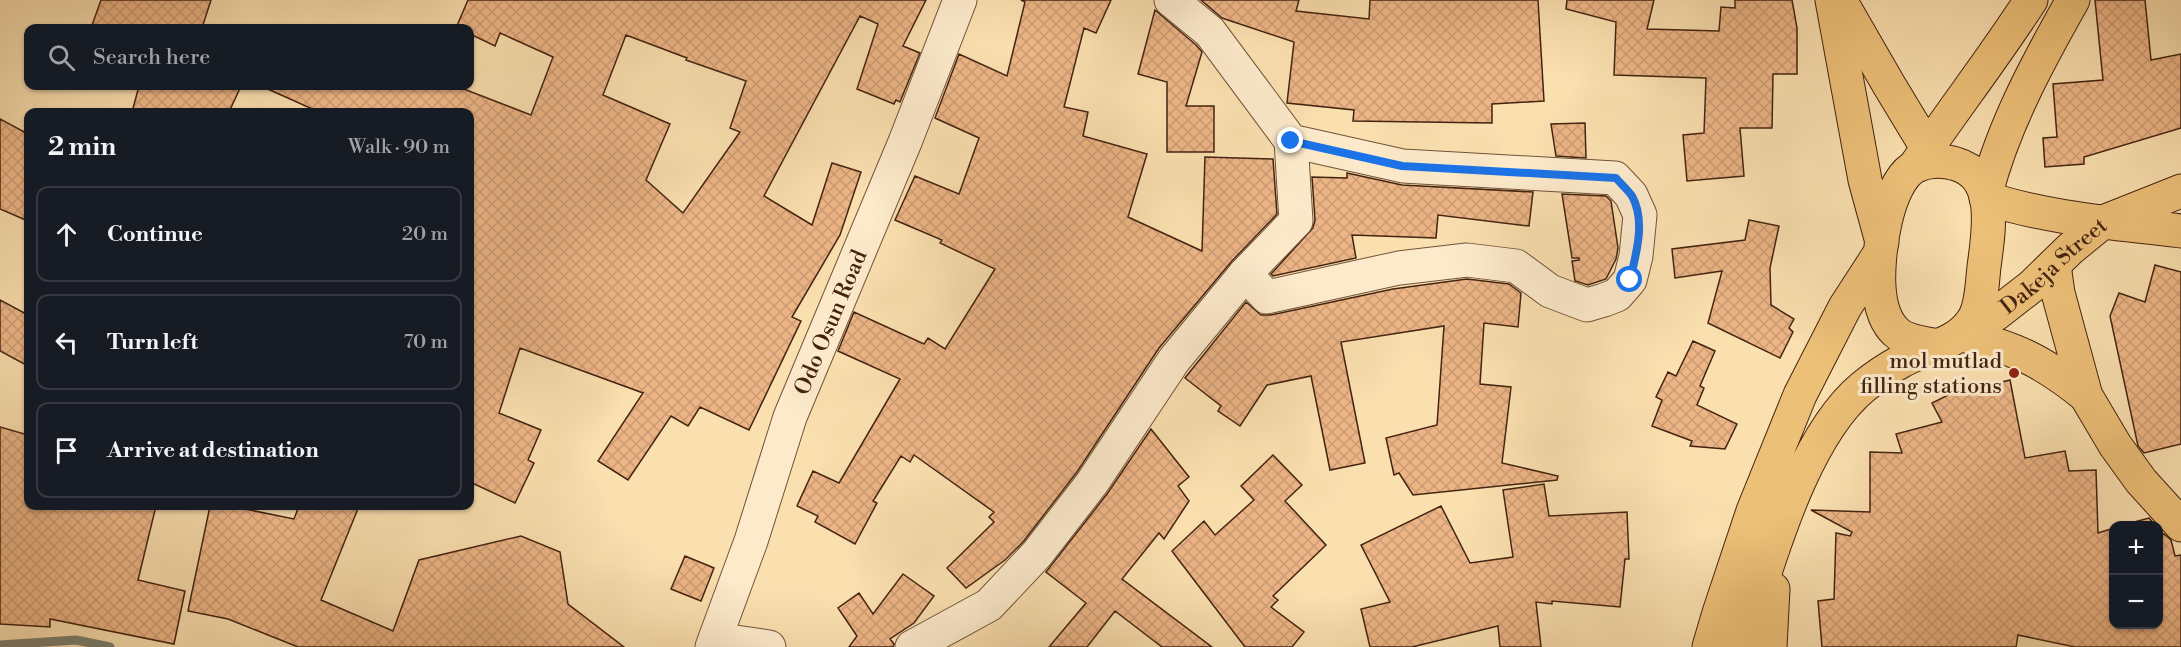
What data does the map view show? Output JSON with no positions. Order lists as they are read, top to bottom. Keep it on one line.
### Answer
{"streets":{"main road":["Dakeja Street"],"street":["Odo Osun Road"]},"places":["mol mutlad filling stations"],"page":{"search":"Search here","heading":["2 min","Walk · 90 m"],"list":[["Continue","20 m"],["Turn left","70 m"],"Arrive at destination"],"map_buttons":["+","−"]}}
